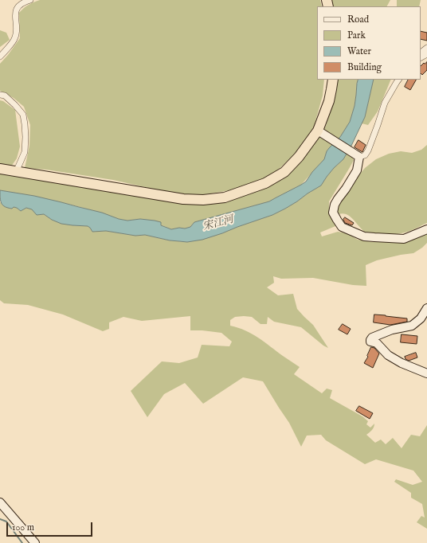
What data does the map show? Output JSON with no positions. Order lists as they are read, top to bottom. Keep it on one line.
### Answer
{"water":["宋江河"],"legend":["Road","Park","Water","Building"],"scale_bar":"100 m"}
